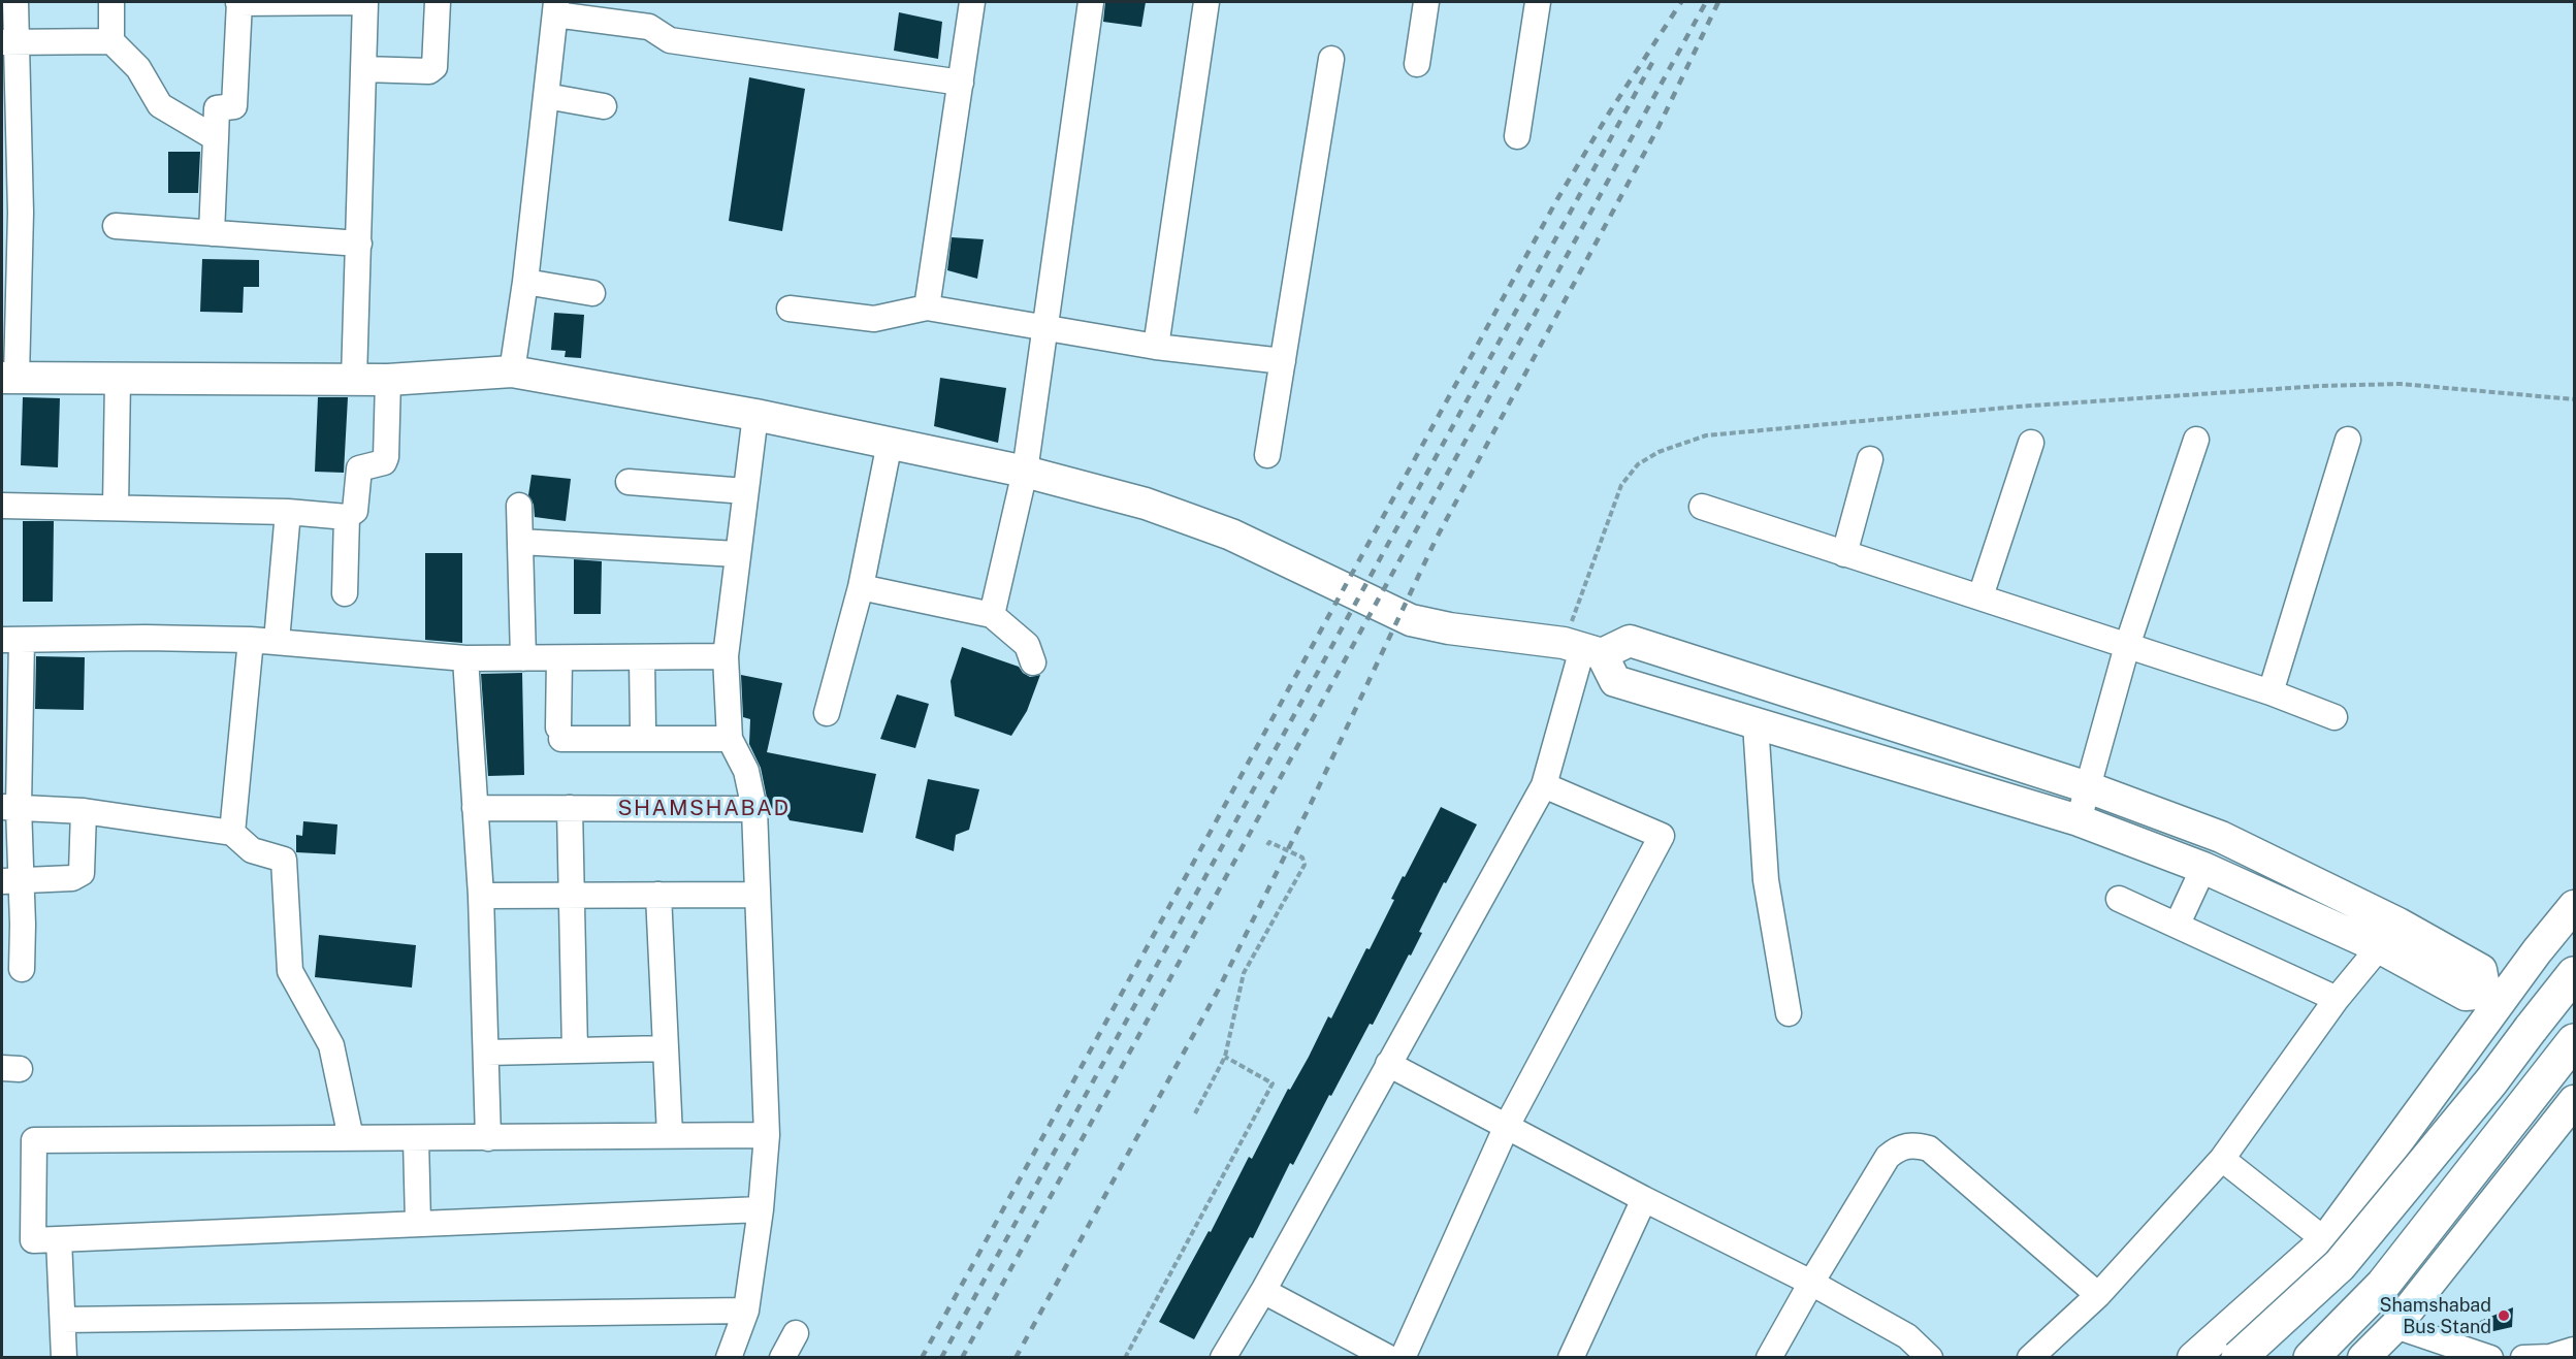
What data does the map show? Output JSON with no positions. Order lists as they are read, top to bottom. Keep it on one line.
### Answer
{"districts":["SHAMSHABAD"],"places":["Shamshabad Bus Stand"]}
